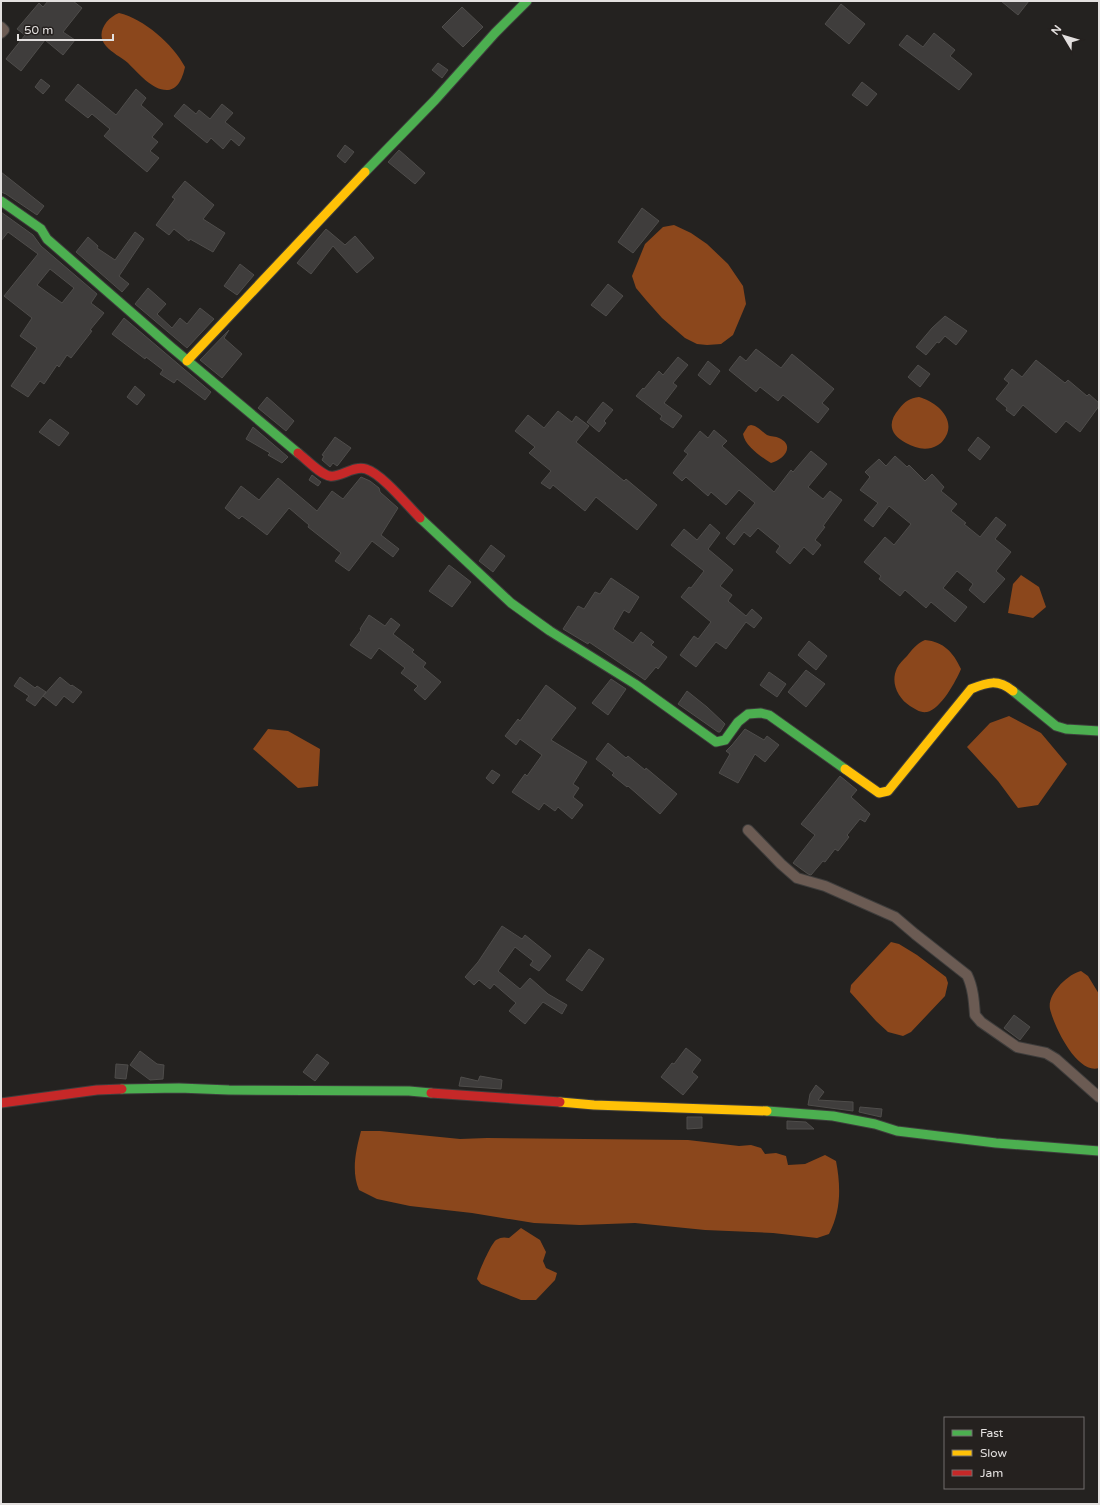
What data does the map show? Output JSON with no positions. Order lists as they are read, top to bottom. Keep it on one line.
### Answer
{"legend":["Fast","Slow","Jam"],"scale_bar":"50 m","north":"top left"}
